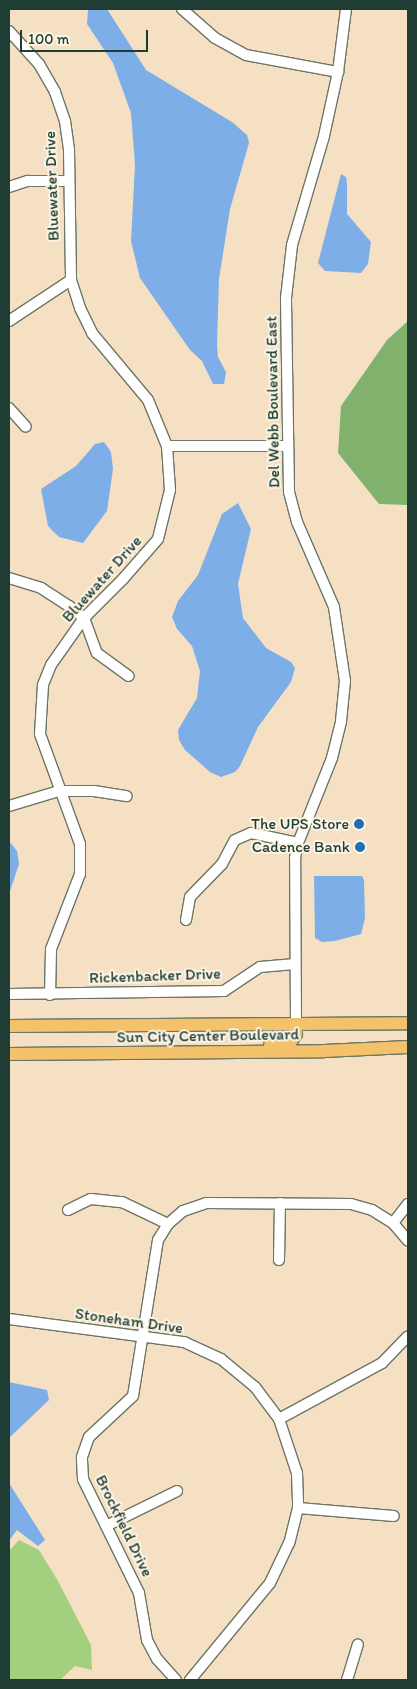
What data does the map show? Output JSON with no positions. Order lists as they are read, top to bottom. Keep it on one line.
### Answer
{"streets":{"main road":["Sun City Center Boulevard"],"street":["Bluewater Drive","Del Webb Boulevard East","Rickenbacker Drive","Stoneham Drive","Brockfield Drive"]},"crossings":[["Bluewater Drive","Rickenbacker Drive"],["Del Webb Boulevard East","Rickenbacker Drive"],["Del Webb Boulevard East","Sun City Center Boulevard"],["Stoneham Drive","Brockfield Drive"]],"places":["The UPS Store","Cadence Bank"],"scale_bar":"100 m"}
